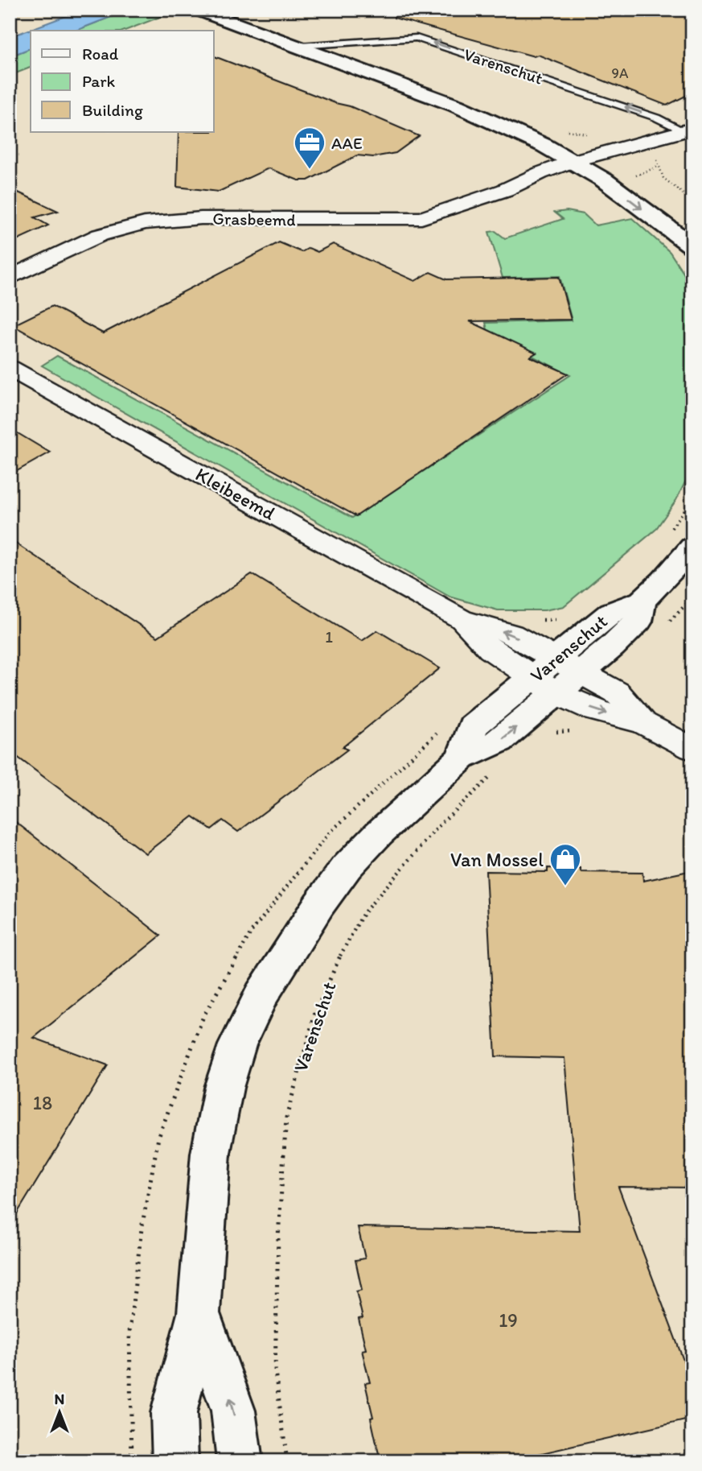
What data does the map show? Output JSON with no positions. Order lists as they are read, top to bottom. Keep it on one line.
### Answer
{"streets":{"street":["Varenschut","Grasbeemd","Kleibeemd"]},"crossings":[["Varenschut","Grasbeemd"],["Varenschut","Kleibeemd"]],"places":{"office":["AAE"],"shop":["Van Mossel"]},"house_numbers":["9A","1","18","19"],"legend":["Road","Park","Building"],"north":"top"}
